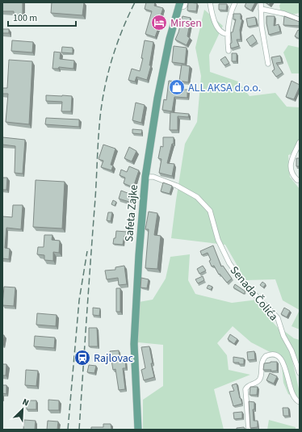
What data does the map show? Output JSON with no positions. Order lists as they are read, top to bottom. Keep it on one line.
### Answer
{"streets":{"main road":["Safeta Zajke"],"street":["Senada Čolića"]},"crossings":[["Safeta Zajke","Senada Čolića"]],"places":{"hotel":["Mirsen"],"shop":["ALL AKSA d.o.o."],"station":["Rajlovac"]},"scale_bar":"100 m","north":"top right"}
